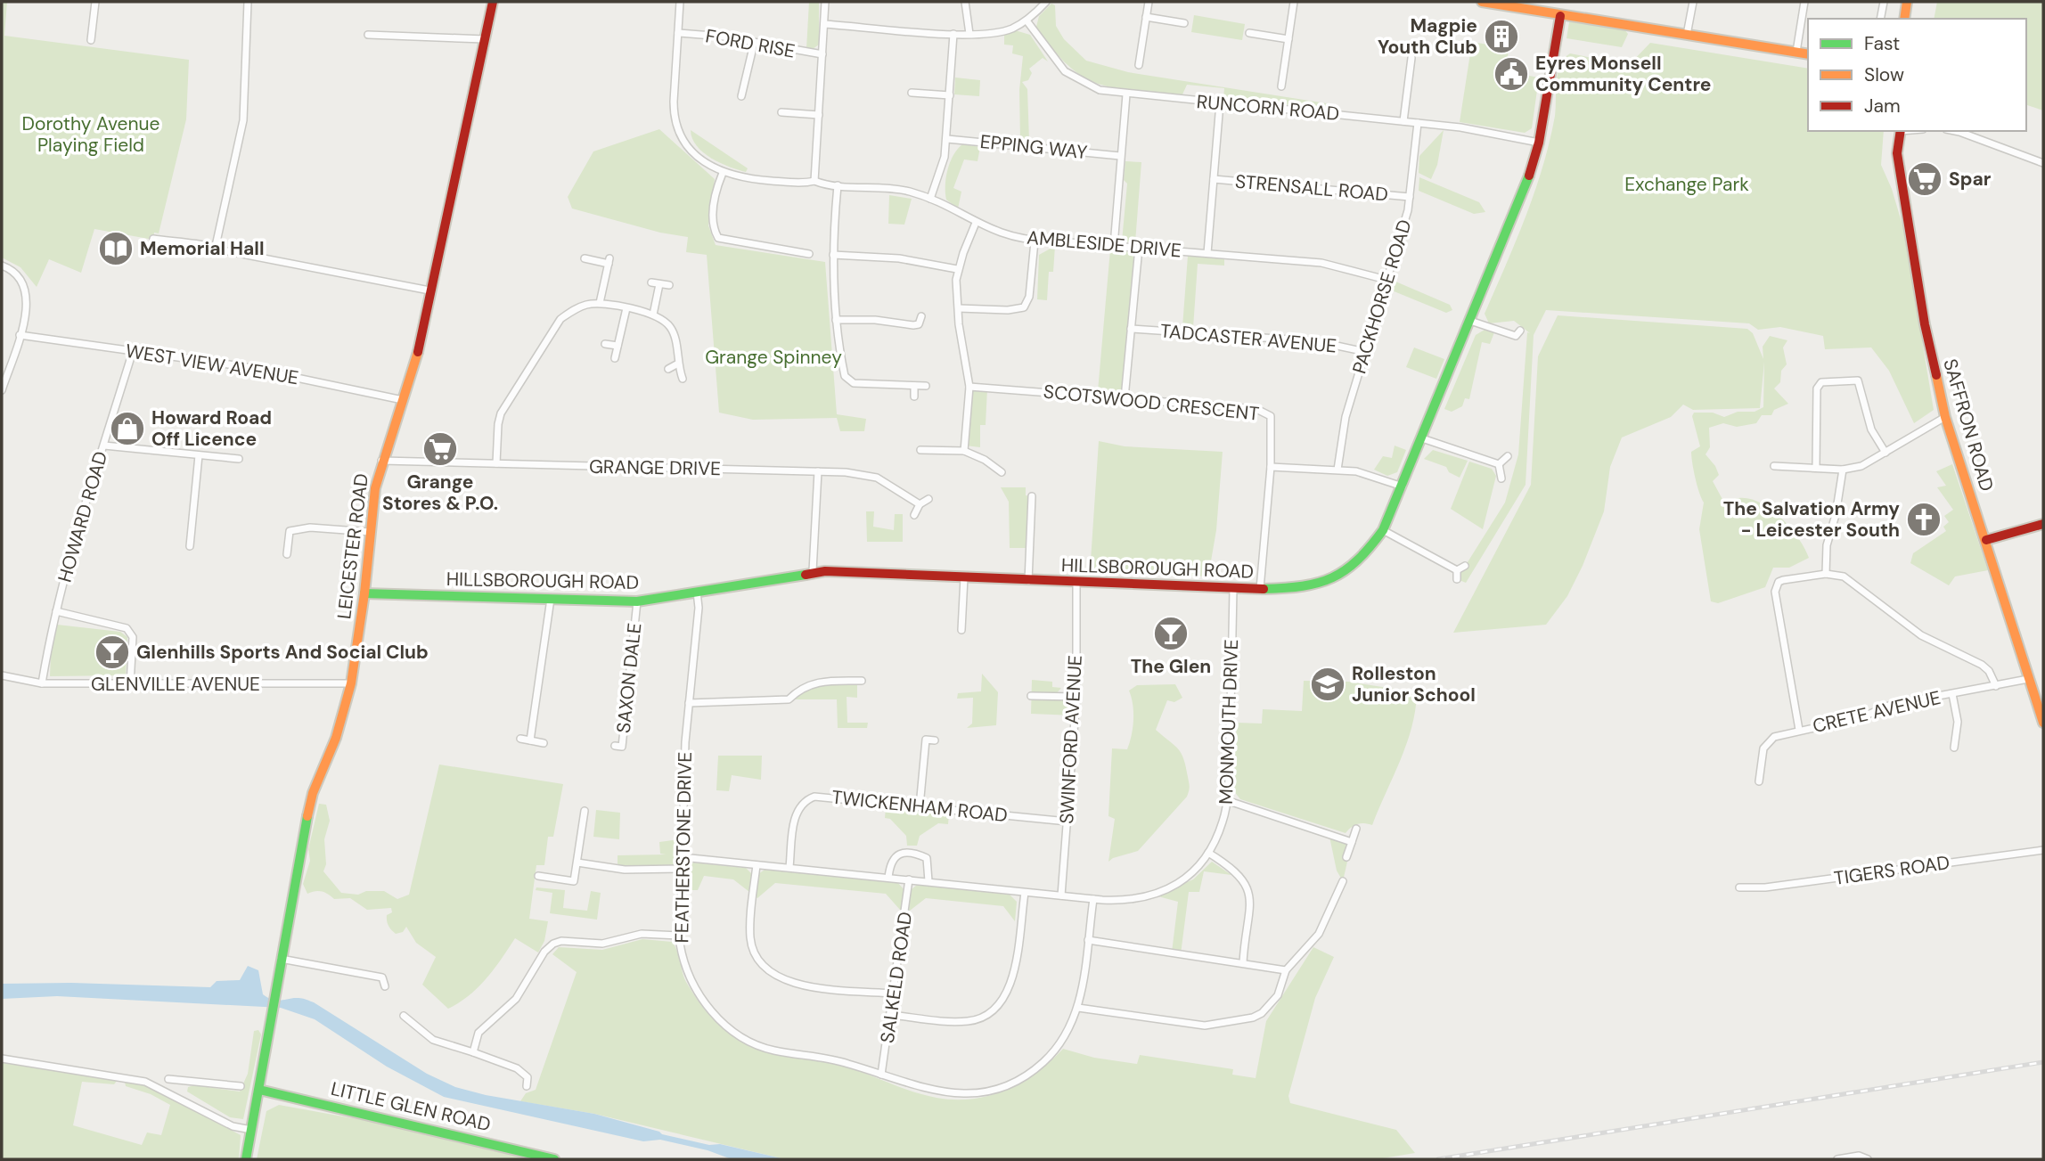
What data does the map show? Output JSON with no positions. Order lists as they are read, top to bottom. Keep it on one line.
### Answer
{"streets":{"main road":["SAFFRON ROAD","LEICESTER ROAD","HILLSBOROUGH ROAD","LITTLE GLEN ROAD"],"street":["FORD RISE","RUNCORN ROAD","EPPING WAY","STRENSALL ROAD","AMBLESIDE DRIVE","PACKHORSE ROAD","TADCASTER AVENUE","WEST VIEW AVENUE","SCOTSWOOD CRESCENT","GRANGE DRIVE","HOWARD ROAD","SAXON DALE","GLENVILLE AVENUE","CRETE AVENUE","MONMOUTH DRIVE","SWINFORD AVENUE","TWICKENHAM ROAD","FEATHERSTONE DRIVE","TIGERS ROAD","SALKELD ROAD"]},"crossings":[["FORD RISE","AMBLESIDE DRIVE"],["RUNCORN ROAD","PACKHORSE ROAD"],["RUNCORN ROAD","HILLSBOROUGH ROAD"],["STRENSALL ROAD","PACKHORSE ROAD"],["AMBLESIDE DRIVE","PACKHORSE ROAD"],["PACKHORSE ROAD","TADCASTER AVENUE"],["WEST VIEW AVENUE","HOWARD ROAD"],["WEST VIEW AVENUE","LEICESTER ROAD"],["SCOTSWOOD CRESCENT","HILLSBOROUGH ROAD"],["SAFFRON ROAD","CRETE AVENUE"],["GRANGE DRIVE","LEICESTER ROAD"],["HOWARD ROAD","GLENVILLE AVENUE"],["LEICESTER ROAD","HILLSBOROUGH ROAD"],["LEICESTER ROAD","GLENVILLE AVENUE"],["LEICESTER ROAD","LITTLE GLEN ROAD"],["HILLSBOROUGH ROAD","SAXON DALE"],["HILLSBOROUGH ROAD","MONMOUTH DRIVE"],["HILLSBOROUGH ROAD","SWINFORD AVENUE"],["HILLSBOROUGH ROAD","FEATHERSTONE DRIVE"],["MONMOUTH DRIVE","SWINFORD AVENUE"],["MONMOUTH DRIVE","TWICKENHAM ROAD"],["MONMOUTH DRIVE","FEATHERSTONE DRIVE"],["MONMOUTH DRIVE","SALKELD ROAD"],["SWINFORD AVENUE","TWICKENHAM ROAD"],["FEATHERSTONE DRIVE","SALKELD ROAD"]],"parks":["Dorothy Avenue Playing Field","Exchange Park","Grange Spinney"],"places":{"building":["Magpie Youth Club"],"public building":["Eyres Monsell Community Centre"],"supermarket":["Spar","Grange Stores & P.O."],"library":["Memorial Hall"],"shop":["Howard Road Off Licence"],"church":["The Salvation Army - Leicester South"],"bar":["The Glen","Glenhills Sports And Social Club"],"school or university":["Rolleston Junior School"]},"legend":["Fast","Slow","Jam"]}
